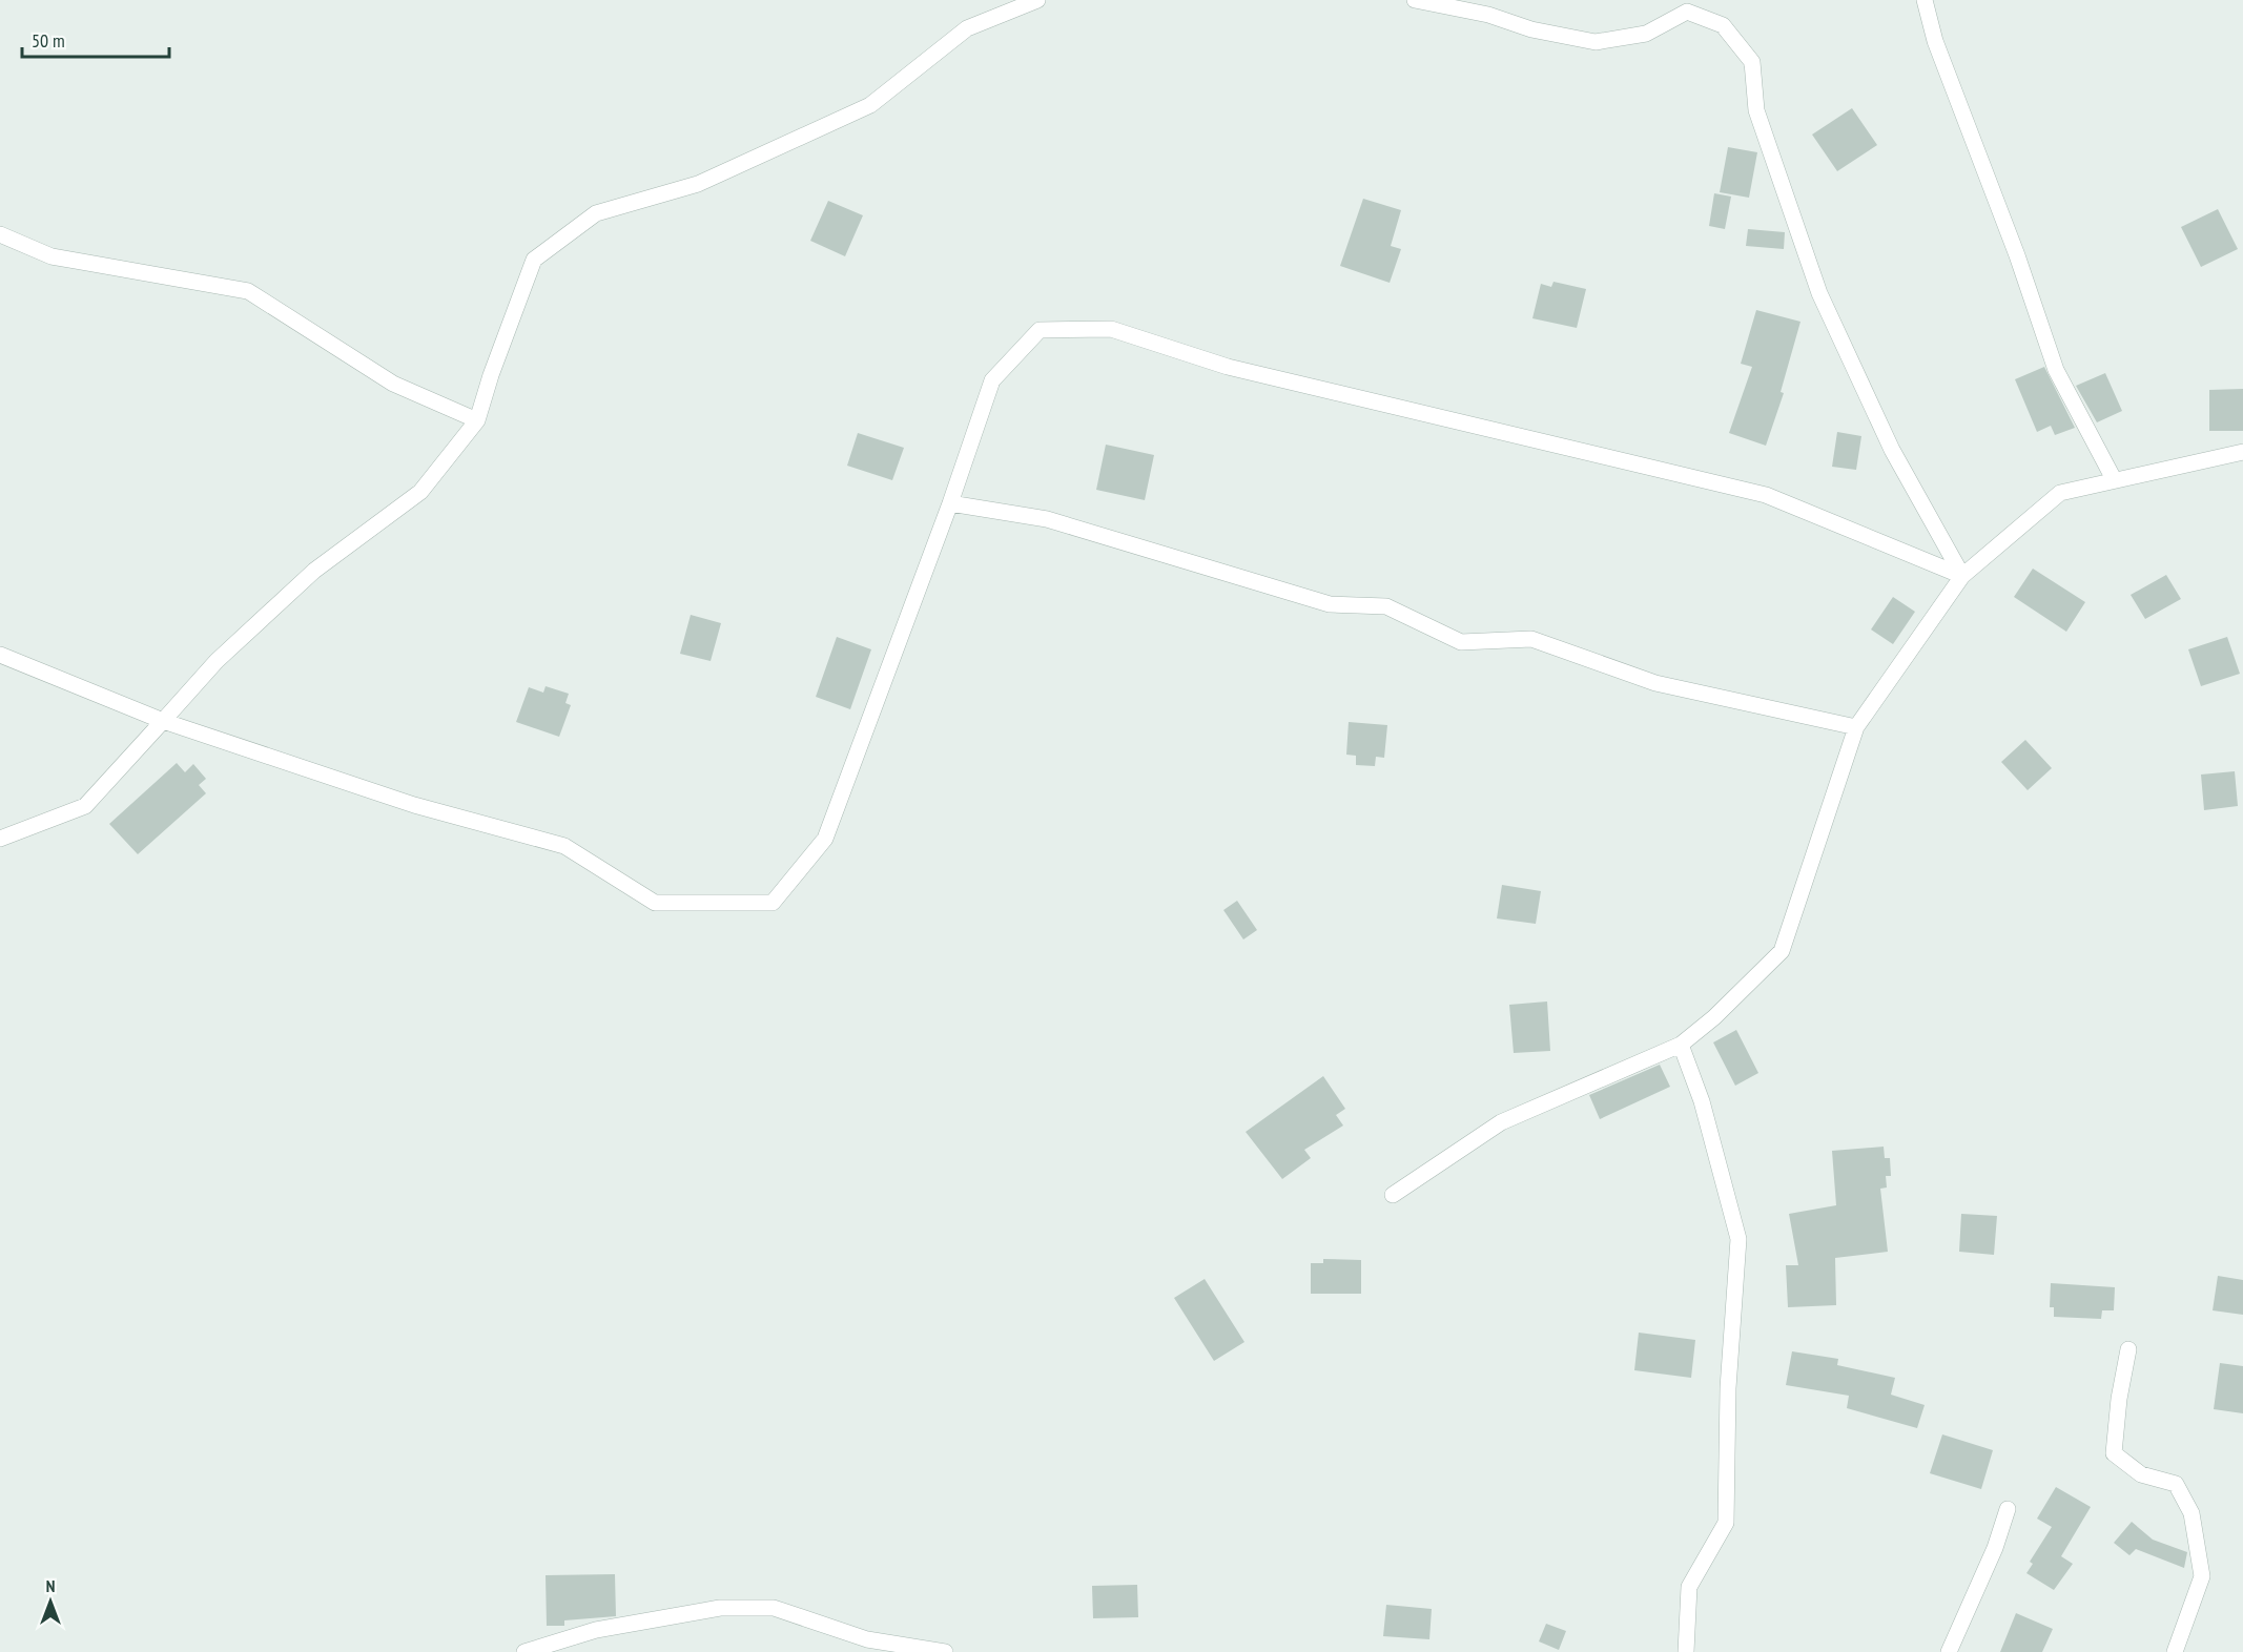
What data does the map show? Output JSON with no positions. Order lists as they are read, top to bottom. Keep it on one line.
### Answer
{"scale_bar":"50 m","north":"top"}
